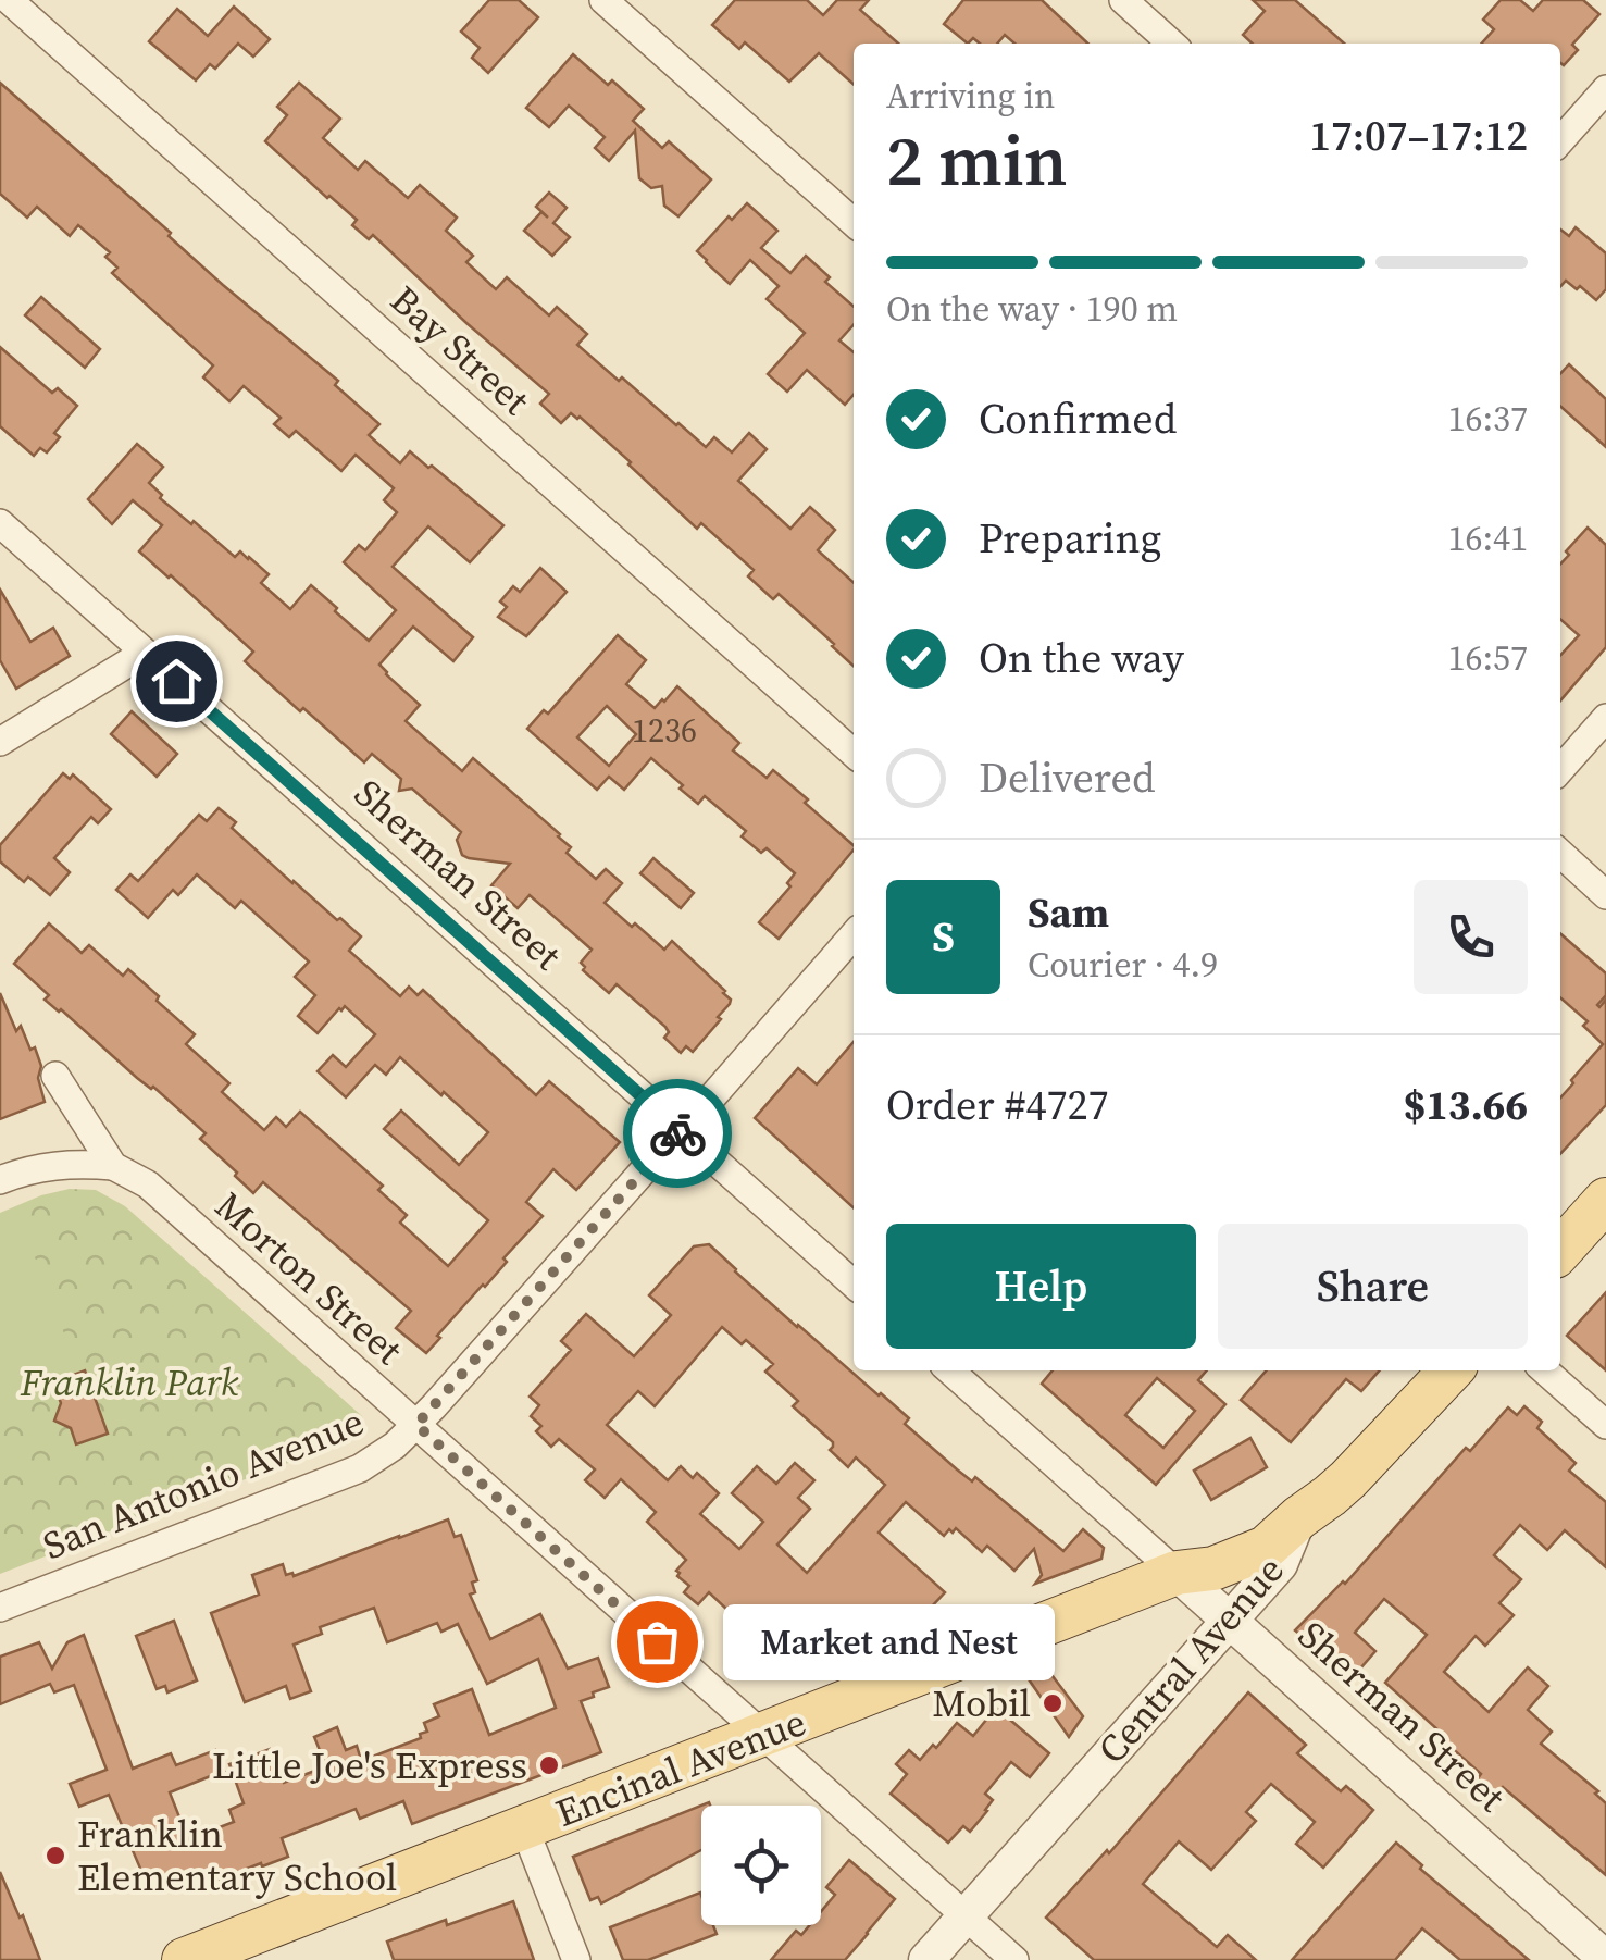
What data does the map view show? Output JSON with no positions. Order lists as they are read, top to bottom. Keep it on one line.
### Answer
{"streets":{"main road":["Central Avenue","Encinal Avenue"],"street":["Bay Street","Sherman Street","Morton Street","San Antonio Avenue"]},"crossings":[["Sherman Street","San Antonio Avenue"],["Sherman Street","Central Avenue"],["Sherman Street","Encinal Avenue"],["Morton Street","San Antonio Avenue"],["Morton Street","Central Avenue"],["Morton Street","Encinal Avenue"],["Central Avenue","Encinal Avenue"]],"parks":["Franklin Park"],"places":["Market and Nest","Mobil","Little Joe's Express","Franklin Elementary School"],"house_numbers":["1236"],"page":{"heading":["2 min","Arriving in","17:07–17:12"],"panel":["Sam","Courier · 4.9","Order #4727","$13.66"],"bar":"On the way · 190 m","list":[["Confirmed","16:37"],["Preparing","16:41"],["On the way","16:57"],"Delivered"],"round":"S","buttons":["Help","Share"],"bubble":"Market and Nest"}}
